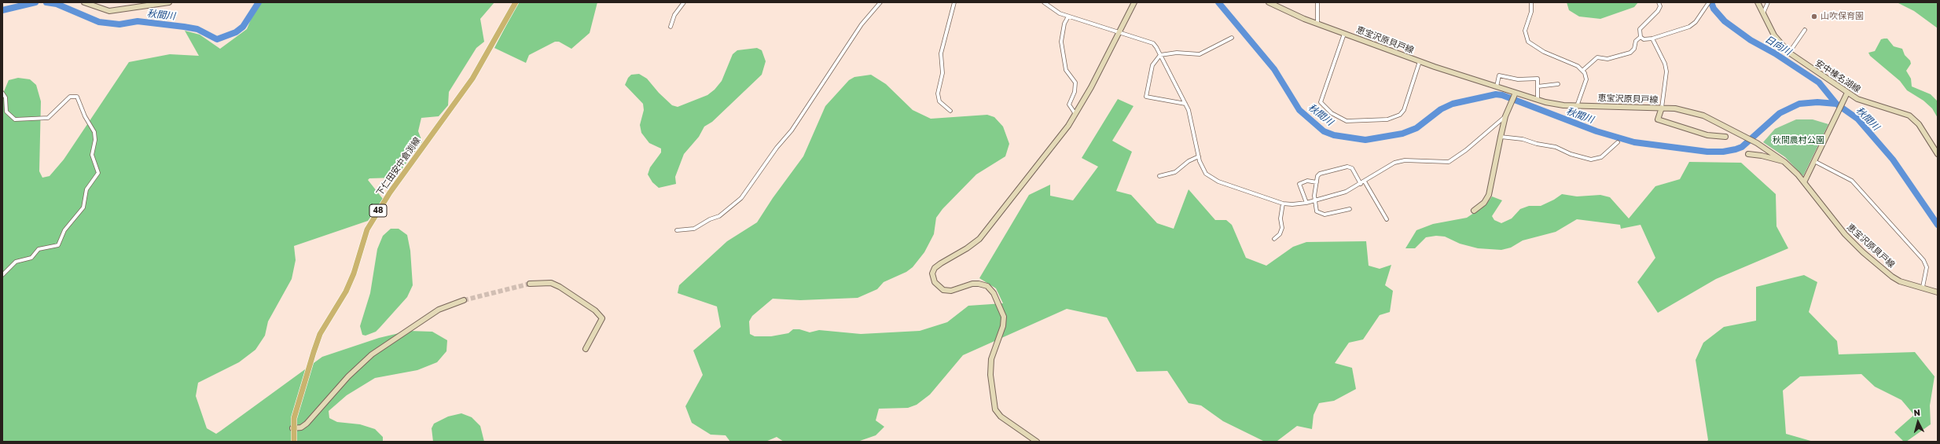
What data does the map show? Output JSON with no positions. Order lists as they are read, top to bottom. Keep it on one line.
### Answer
{"streets":{"main road":["下仁田安中倉渕線","48"],"street":["恵宝沢原貝戸線","安中榛名湖線"]},"water":["秋間川","日向川"],"parks":["秋間農村公園"],"places":["山吹保育園"],"north":"top"}
